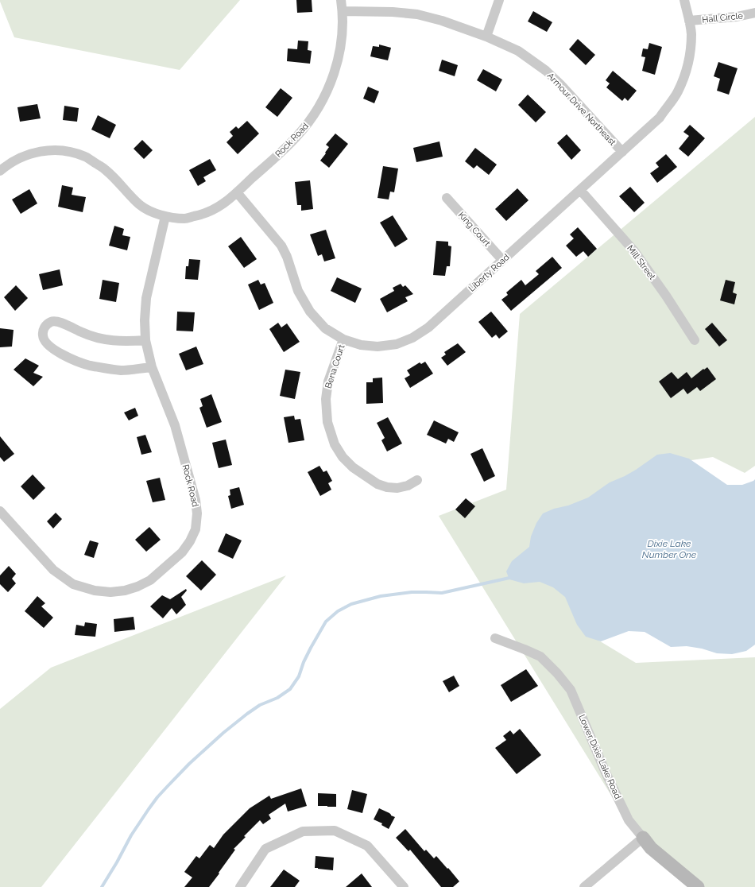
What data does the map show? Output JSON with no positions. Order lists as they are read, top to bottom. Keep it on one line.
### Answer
{"streets":{"street":["Hall Circle","Armour Drive Northeast","Rock Road","King Court","Mill Street","Liberty Road","Bena Court","Lower Dixie Lake Road"]},"crossings":[["Hall Circle","Liberty Road"],["Armour Drive Northeast","Rock Road"],["Armour Drive Northeast","Liberty Road"],["Rock Road","Liberty Road"],["King Court","Liberty Road"],["Mill Street","Liberty Road"],["Liberty Road","Bena Court"]],"water":["Dixie Lake Number One"]}
